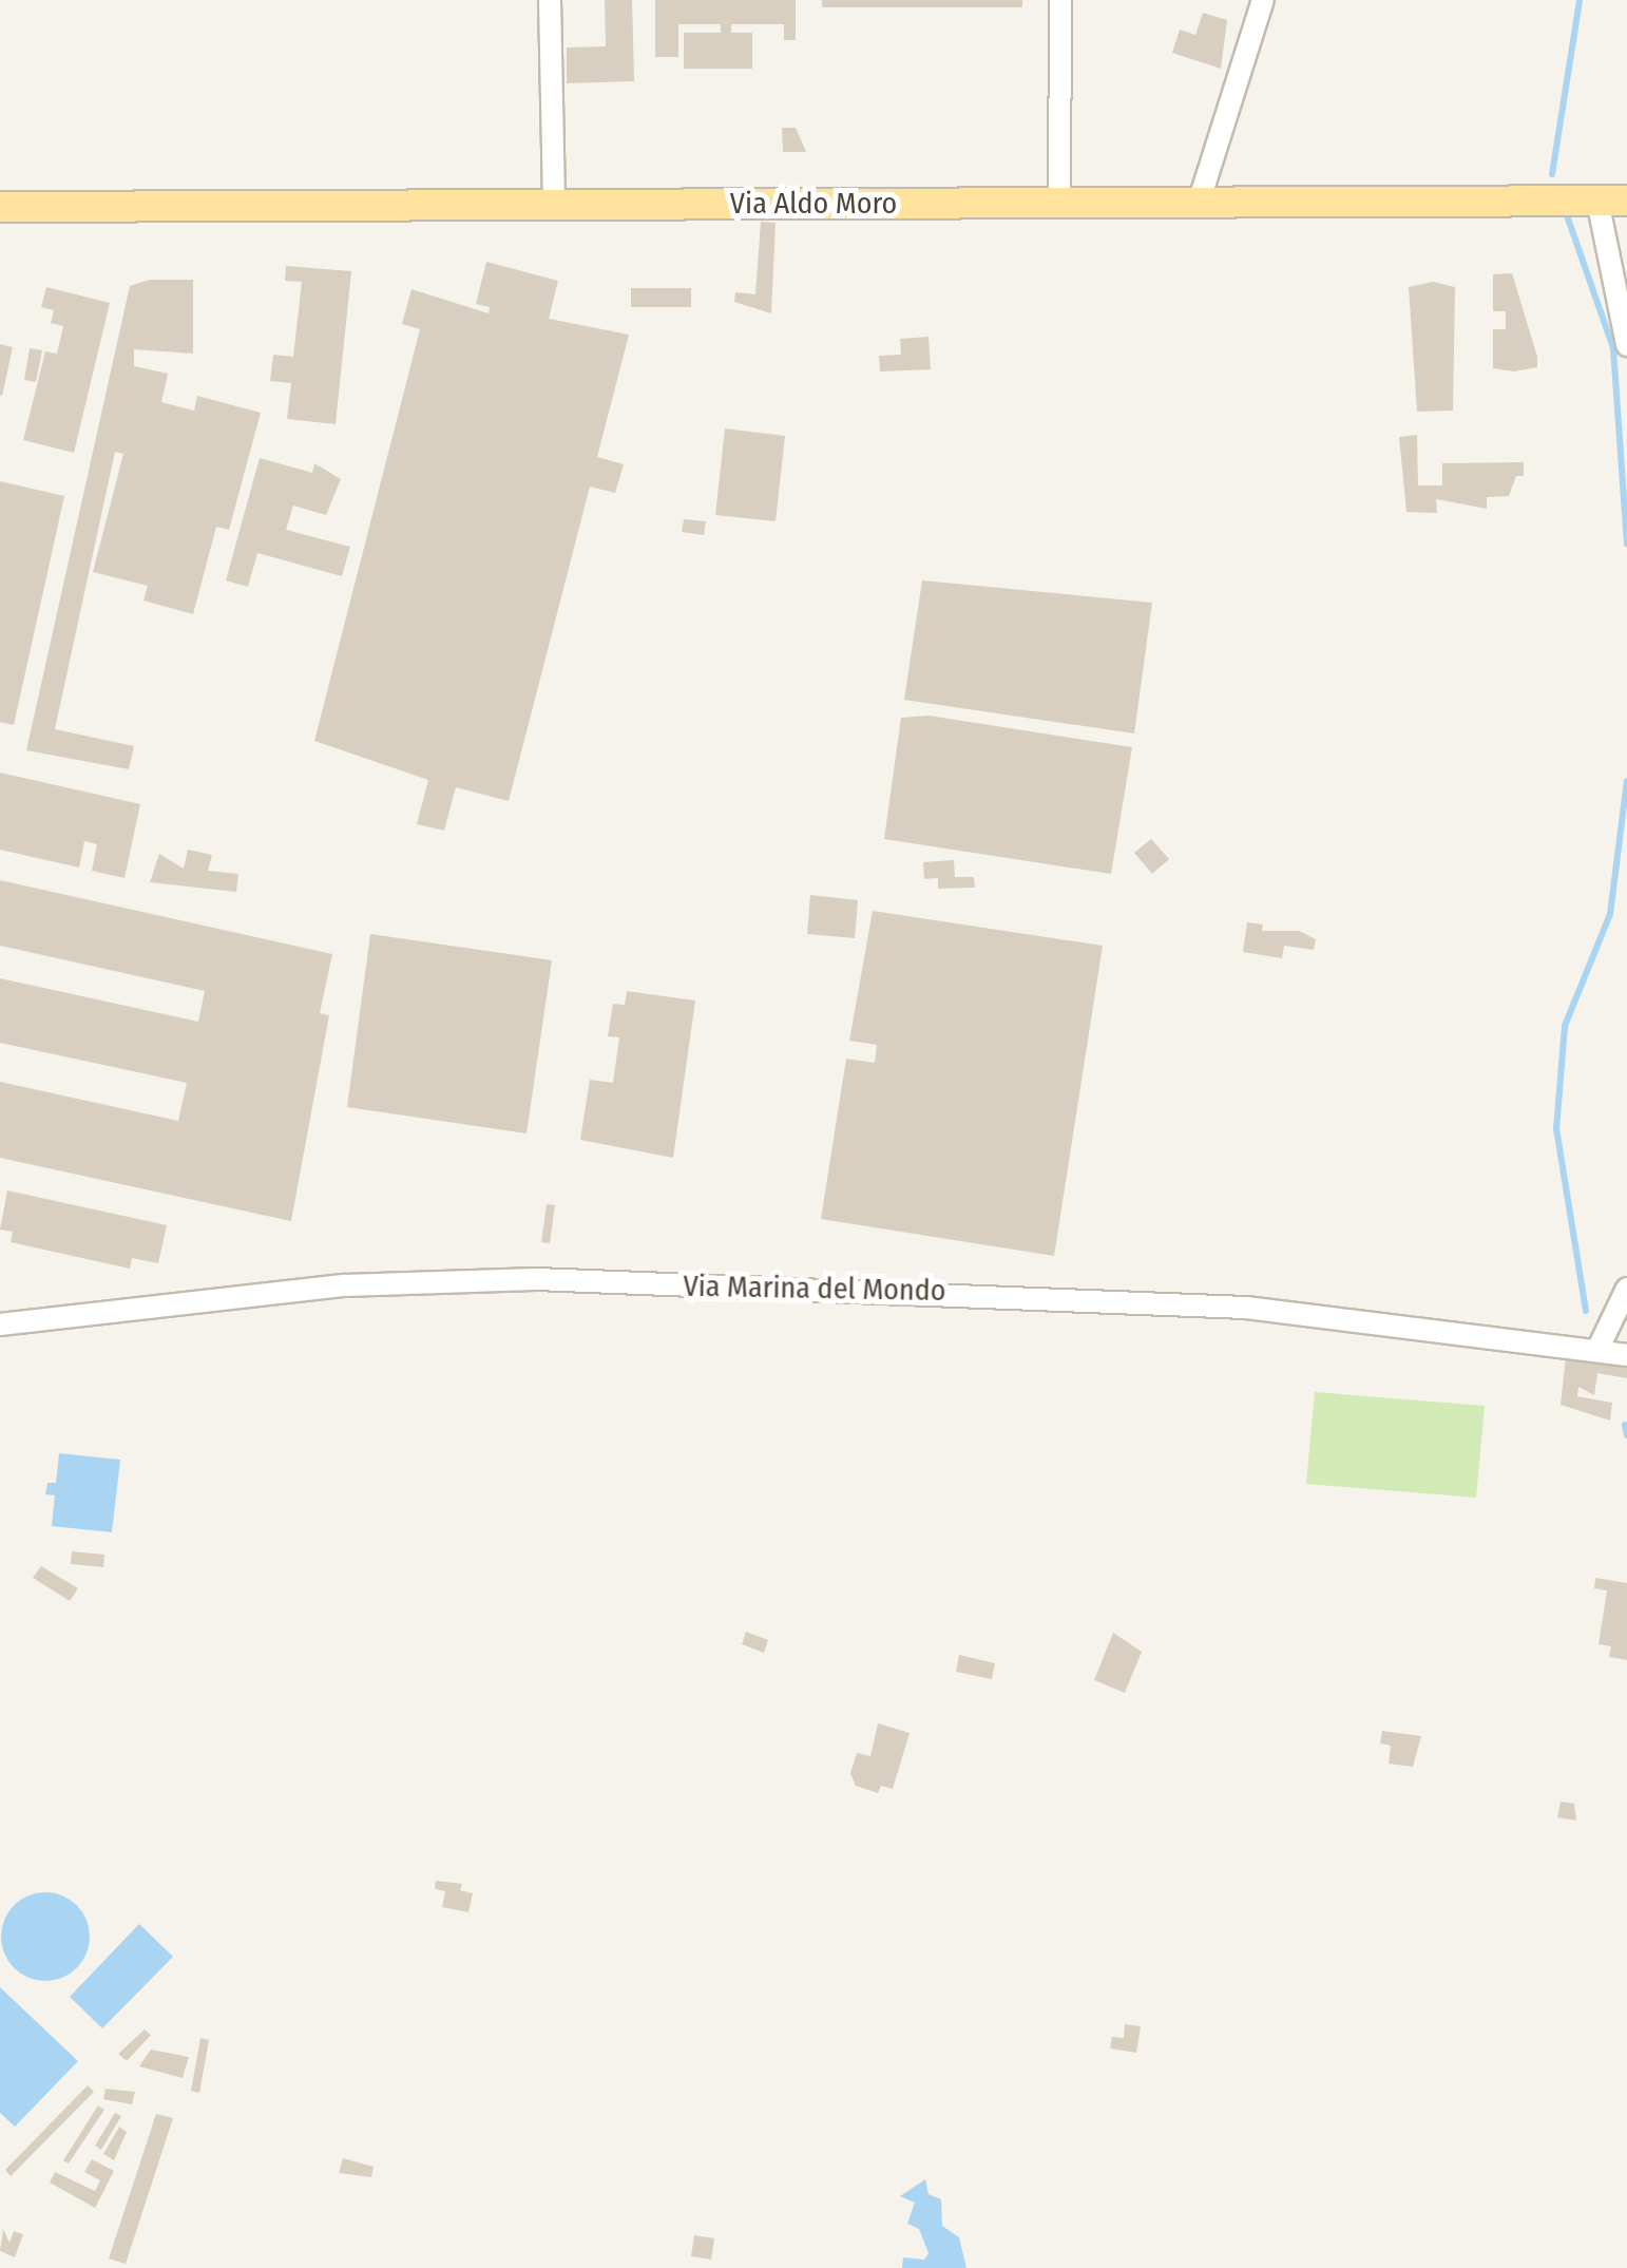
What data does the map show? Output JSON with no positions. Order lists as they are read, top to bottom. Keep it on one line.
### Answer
{"streets":{"main road":["Via Aldo Moro"],"street":["Via Marina del Mondo"]}}
